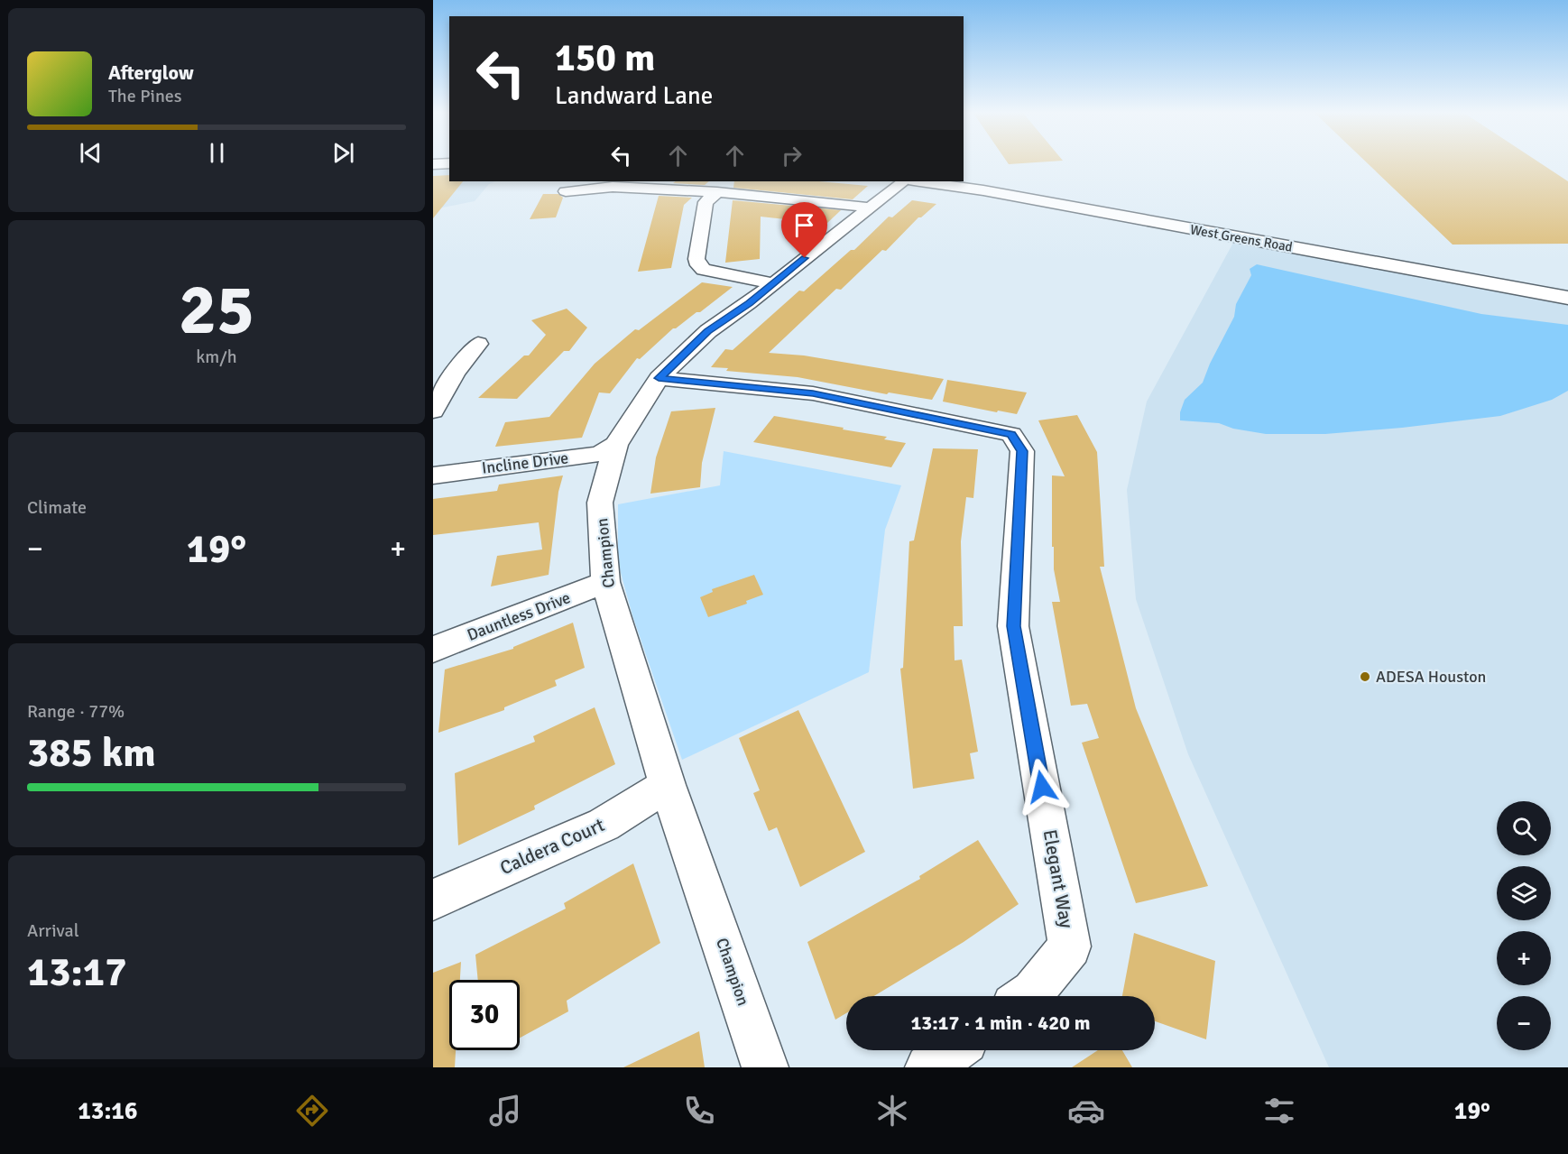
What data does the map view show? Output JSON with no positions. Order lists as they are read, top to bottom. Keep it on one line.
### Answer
{"streets":{"main road":["West Greens Road"],"street":["Incline Drive","Champion","Dauntless Drive","Caldera Court","Elegant Way"]},"crossings":[["Incline Drive","Champion"],["Champion","Dauntless Drive"],["Champion","Caldera Court"],["Champion","Elegant Way"]],"places":["ADESA Houston"],"page":{"turn":["150 m","Landward Lane"],"song":["Afterglow","The Pines"],"tile":[["25","km/h"],"Climate",["Range · 77%","385 km"],["Arrival","13:17"]],"heat":["−","19°","+"],"map_buttons":["+","−"],"limit":"30","trip":"13:17 · 1 min · 420 m","tabs":["13:16","19°"]}}
